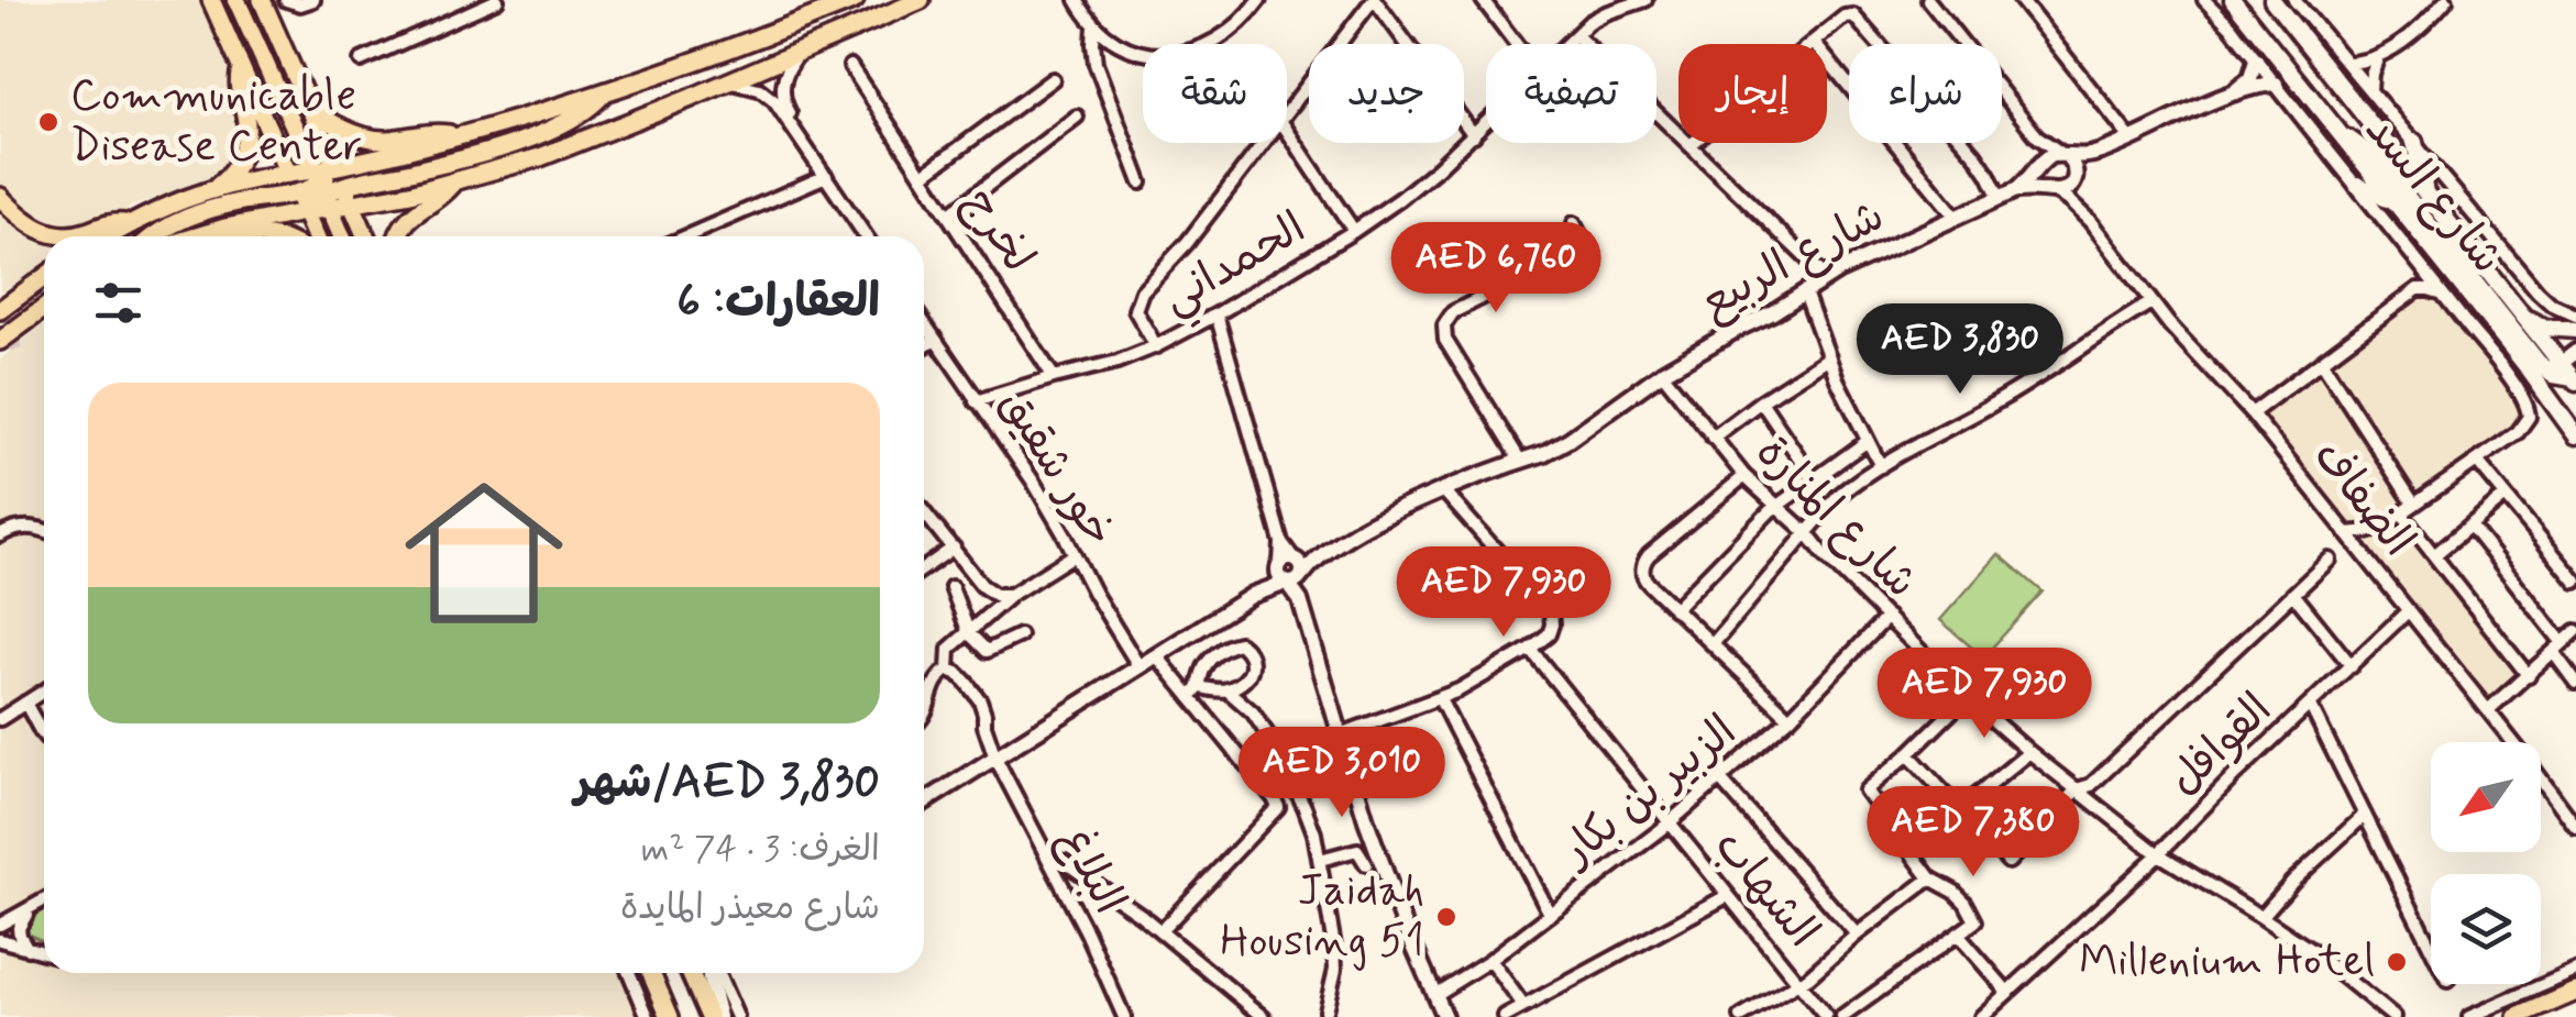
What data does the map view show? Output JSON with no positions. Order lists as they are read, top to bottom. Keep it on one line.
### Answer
{"streets":{"main road":["شارع السد"],"street":["لخرج","شارع الربيع","الحمداني","خور شقيق","الضفاف","شارع المنارة","القوافل","الزبير بن بكار","البلاغ","الشهاب"]},"crossings":[["لخرج","الحمداني"],["شارع الربيع","خور شقيق"],["شارع الربيع","الضفاف"],["شارع الربيع","شارع المنارة"],["شارع الربيع","البلاغ"],["الحمداني","خور شقيق"],["الضفاف","القوافل"],["شارع المنارة","القوافل"],["شارع المنارة","الزبير بن بكار"],["الزبير بن بكار","الشهاب"]],"places":["Communicable Disease Center","Jaidah Housing 51","Millenium Hotel"],"north":"bottom left","page":{"chip":["شراء","إيجار","تصفية","جديد","شقة"],"price":["AED 6,760","AED 3,830","AED 7,930","AED 7,930","AED 3,010","AED 7,380"],"heading":"العقارات: 6","list":[{"name":"AED 3,830/شهر","note":"الغرف: 3 · 74 m² · شارع معيذر المايدة"}]}}
